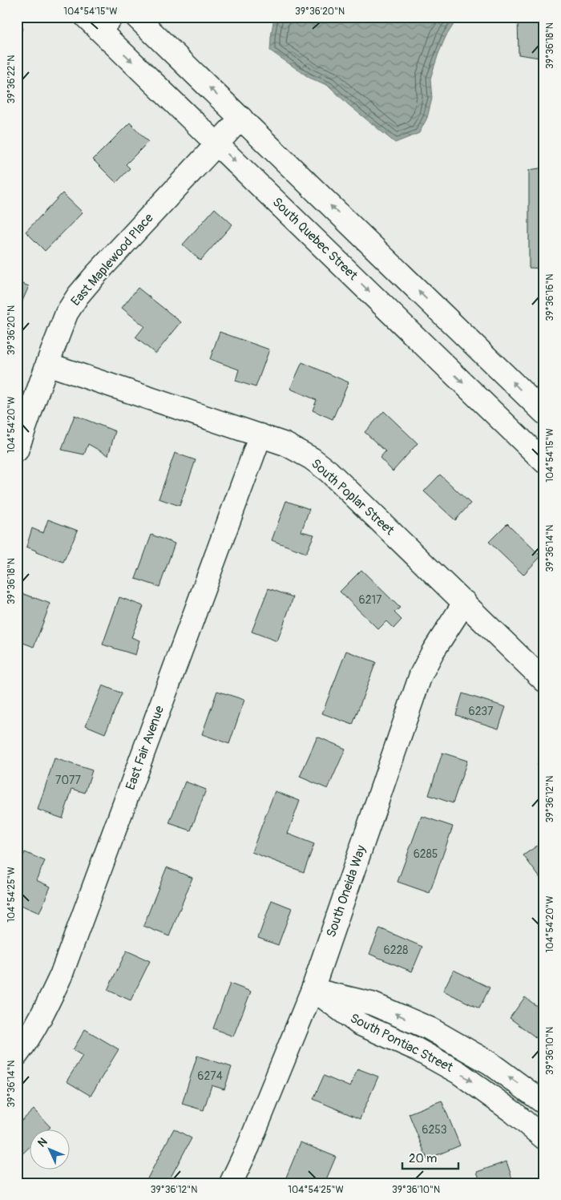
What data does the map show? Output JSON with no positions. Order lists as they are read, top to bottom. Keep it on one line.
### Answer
{"streets":{"street":["South Quebec Street","East Maplewood Place","South Poplar Street","East Fair Avenue","South Oneida Way","South Pontiac Street"]},"crossings":[["South Quebec Street","East Maplewood Place"],["East Maplewood Place","South Poplar Street"],["South Poplar Street","East Fair Avenue"],["South Poplar Street","South Oneida Way"],["South Oneida Way","South Pontiac Street"]],"house_numbers":["6217","6237","7077","6285","6228","6274","6253"],"scale_bar":"20 m","north":"top left","coordinates":["104°54'15\"W","39°36'20\"N","39°36'18\"N","39°36'22\"N","39°36'16\"N","104°54'20\"W","39°36'14\"N","39°36'12\"N","104°54'25\"W","39°36'10\"N"]}
